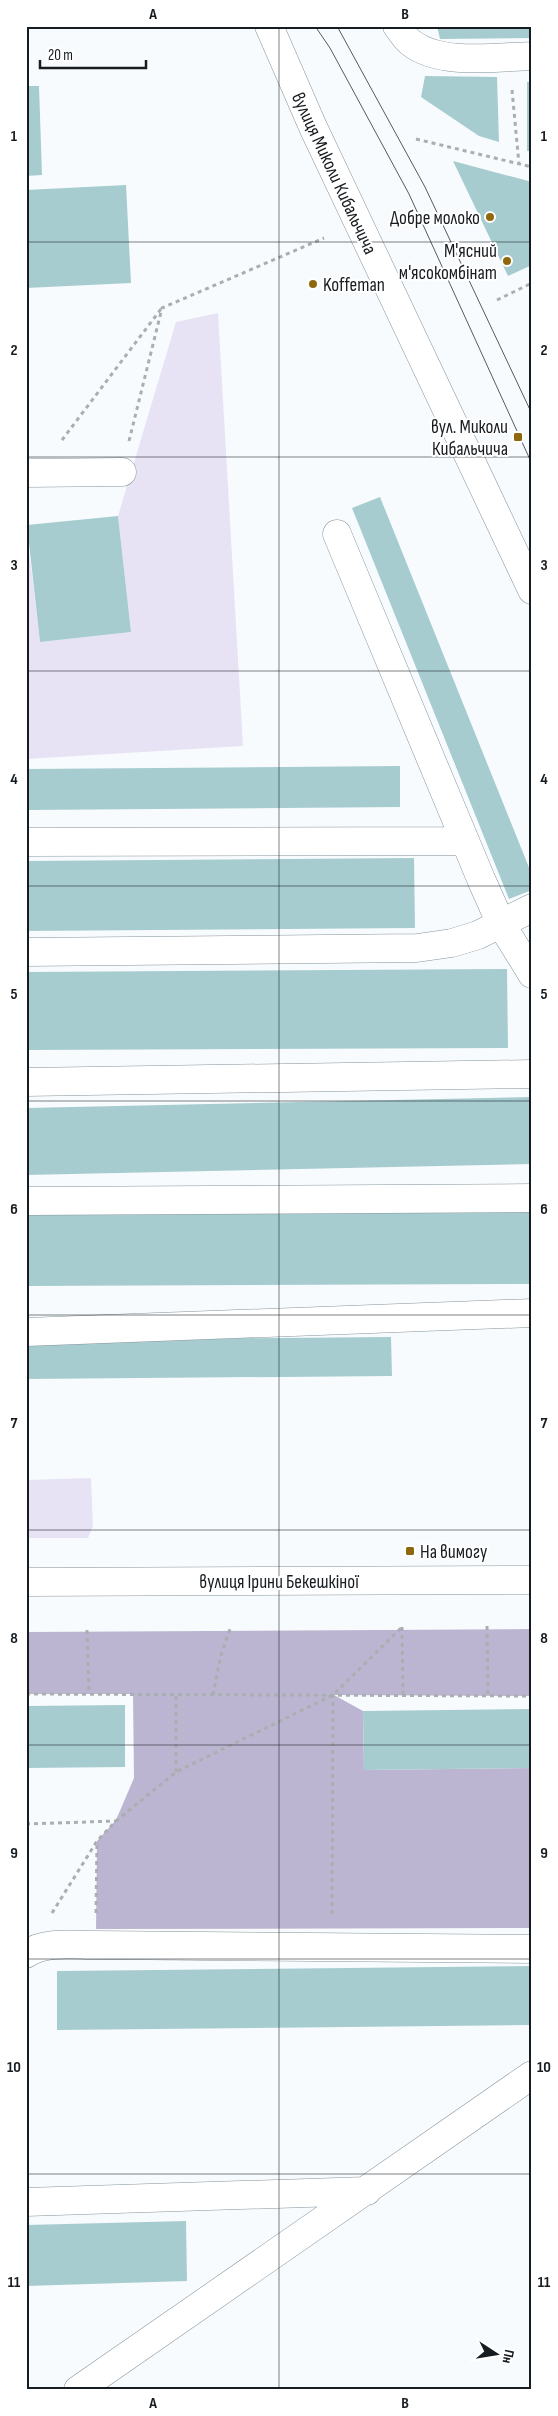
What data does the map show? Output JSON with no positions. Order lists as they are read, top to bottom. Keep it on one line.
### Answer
{"streets":{"street":["вулиця Миколи Кибальчича","вулиця Ірини Бекешкіної"]},"places":{"other":["Добре молоко","М'ясний м'ясокомбінат","Koffeman"],"transit":["вул. Миколи Кибальчича","На вимогу"]},"scale_bar":"20 m","north":"right","grid":{"columns":["A","B"],"rows":["1","2","3","4","5","6","7","8","9","10","11"]}}
